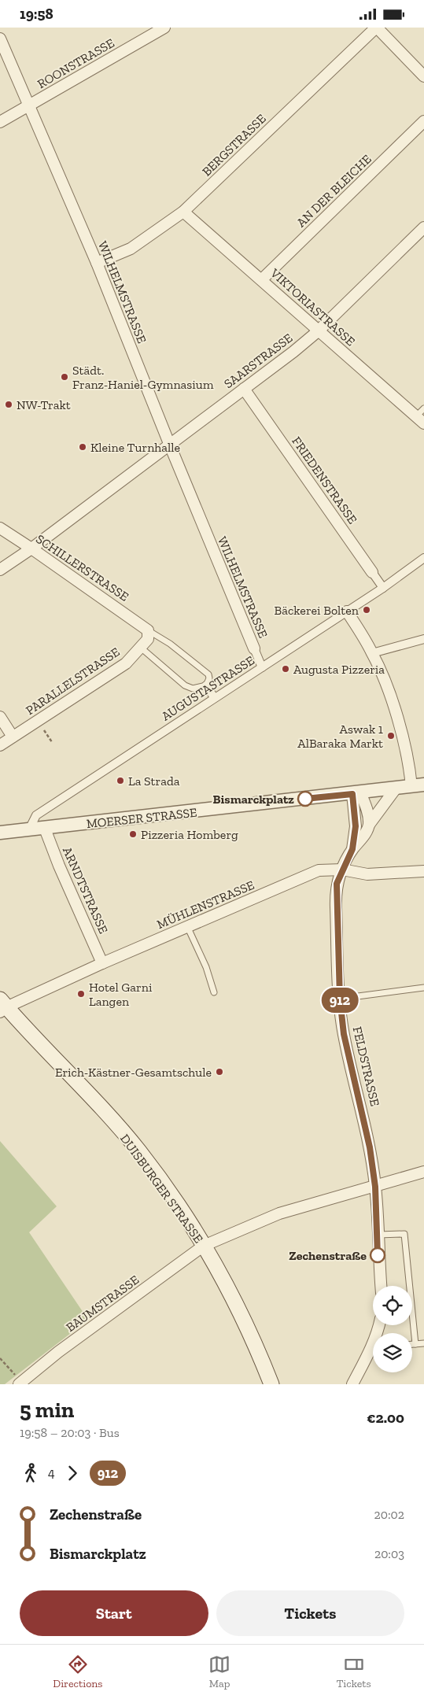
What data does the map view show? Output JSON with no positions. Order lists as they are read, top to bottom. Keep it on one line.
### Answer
{"streets":{"main road":["DUISBURGER STRASSE"],"street":["ROONSTRASSE","BERGSTRASSE","AN DER BLEICHE","WILHELMSTRASSE","VIKTORIASTRASSE","SAARSTRASSE","FRIEDENSTRASSE","SCHILLERSTRASSE","PARALLELSTRASSE","AUGUSTASTRASSE","MOERSER STRASSE","ARNDTSTRASSE","MÜHLENSTRASSE","FELDSTRASSE","BAUMSTRASSE"]},"crossings":[["ROONSTRASSE","WILHELMSTRASSE"],["BERGSTRASSE","WILHELMSTRASSE"],["BERGSTRASSE","VIKTORIASTRASSE"],["AN DER BLEICHE","VIKTORIASTRASSE"],["WILHELMSTRASSE","SAARSTRASSE"],["WILHELMSTRASSE","AUGUSTASTRASSE"],["VIKTORIASTRASSE","SAARSTRASSE"],["SAARSTRASSE","FRIEDENSTRASSE"],["SAARSTRASSE","SCHILLERSTRASSE"],["FRIEDENSTRASSE","AUGUSTASTRASSE"],["SCHILLERSTRASSE","PARALLELSTRASSE"],["AUGUSTASTRASSE","MOERSER STRASSE"],["MOERSER STRASSE","ARNDTSTRASSE"],["MOERSER STRASSE","FELDSTRASSE"],["ARNDTSTRASSE","MÜHLENSTRASSE"],["MÜHLENSTRASSE","FELDSTRASSE"],["MÜHLENSTRASSE","DUISBURGER STRASSE"],["DUISBURGER STRASSE","BAUMSTRASSE"]],"places":["Städt. Franz-Haniel-Gymnasium","NW-Trakt","Kleine Turnhalle","Bäckerei Bolten","Augusta Pizzeria","Aswak 1 AlBaraka Markt","La Strada","Bismarckplatz","Pizzeria Homberg","Hotel Garni Langen","Erich-Kästner-Gesamtschule","Zechenstraße"],"lines":["bus line 912"],"page":{"status":"19:58","on_map":"912","heading":["5 min","19:58 – 20:03 · Bus","€2.00"],"legs":["4","912"],"list":[{"name":"Zechenstraße","value":"20:02"},{"name":"Bismarckplatz","value":"20:03"}],"buttons":["Start","Tickets"],"tabs":["Directions","Map","Tickets"]}}
